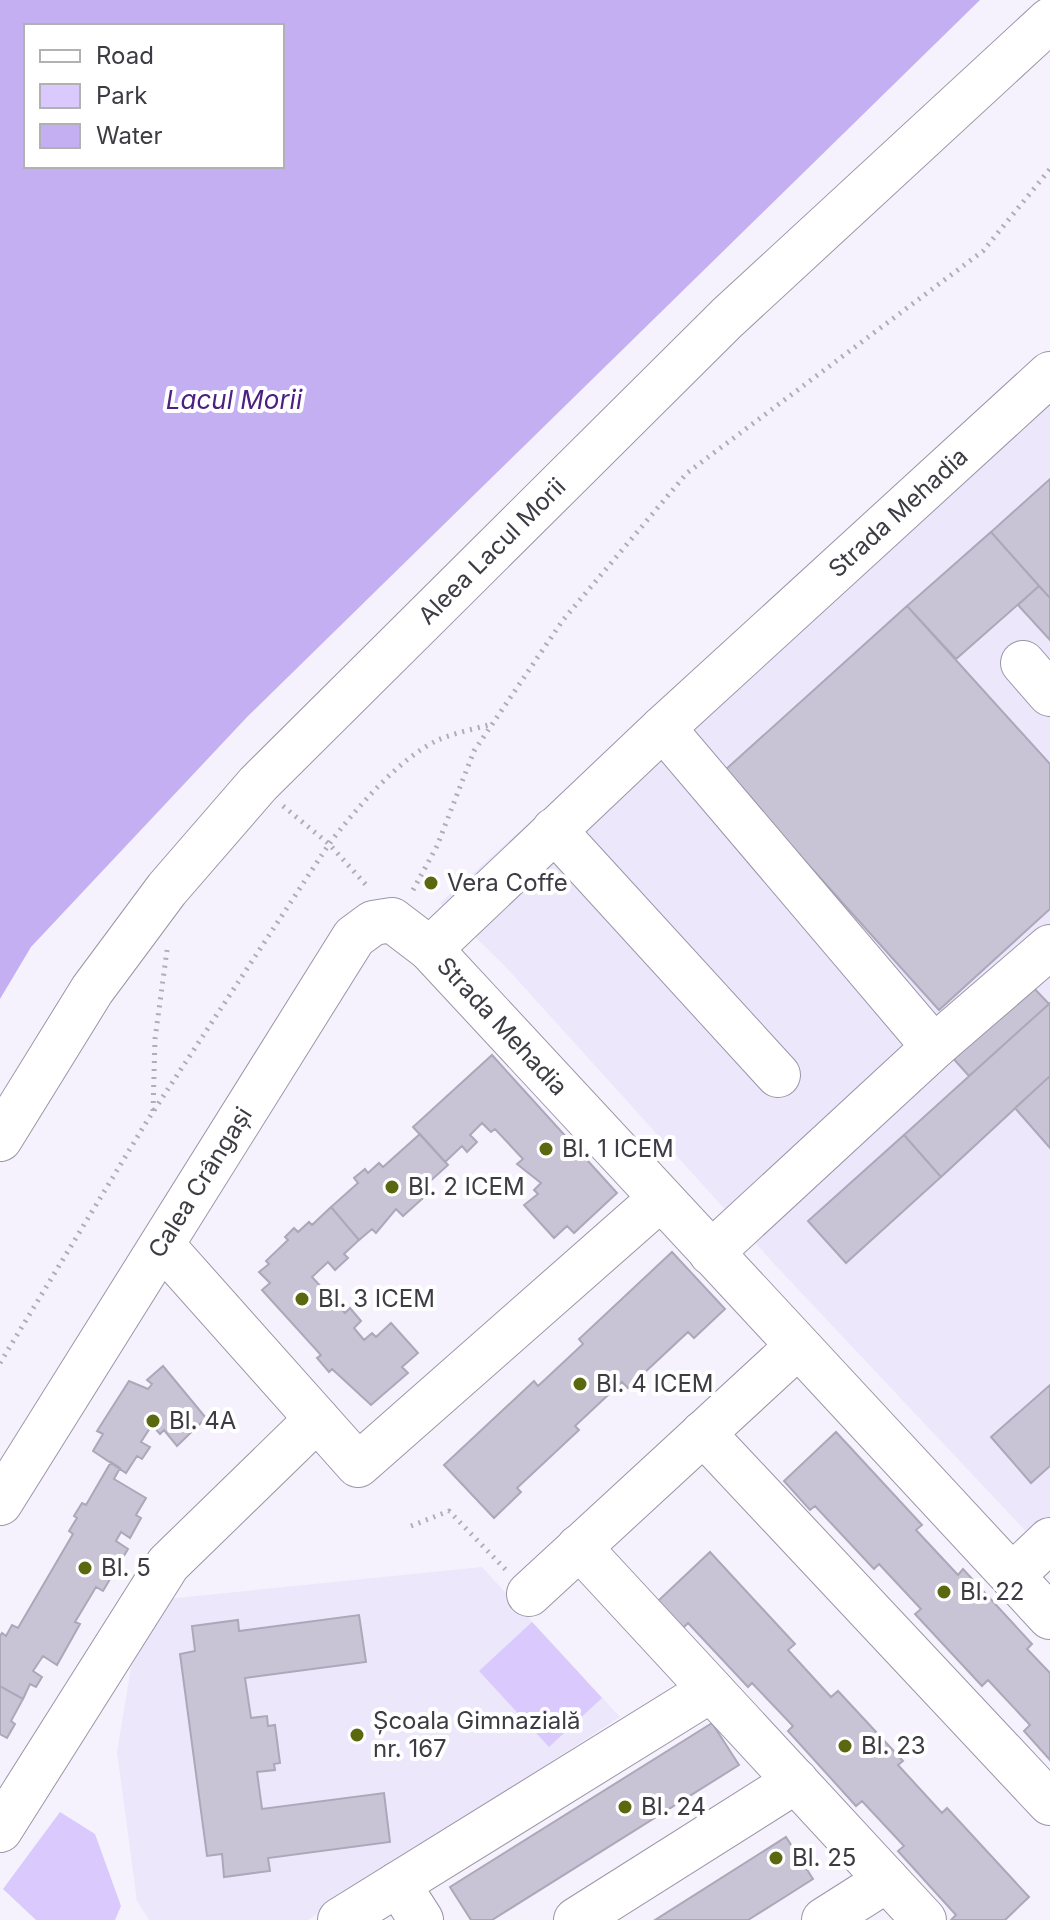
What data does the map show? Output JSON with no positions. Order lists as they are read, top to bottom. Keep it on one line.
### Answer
{"streets":{"street":["Strada Mehadia","Aleea Lacul Morii","Calea Crângași"]},"crossings":[["Strada Mehadia","Calea Crângași"]],"water":["Lacul Morii"],"places":["Vera Coffe","Bl. 1 ICEM","Bl. 2 ICEM","Bl. 3 ICEM","Bl. 4 ICEM","Bl. 4A","Bl. 5","Bl. 22","Școala Gimnazială nr. 167","Bl. 23","Bl. 24","Bl. 25"],"legend":["Road","Park","Water"]}
